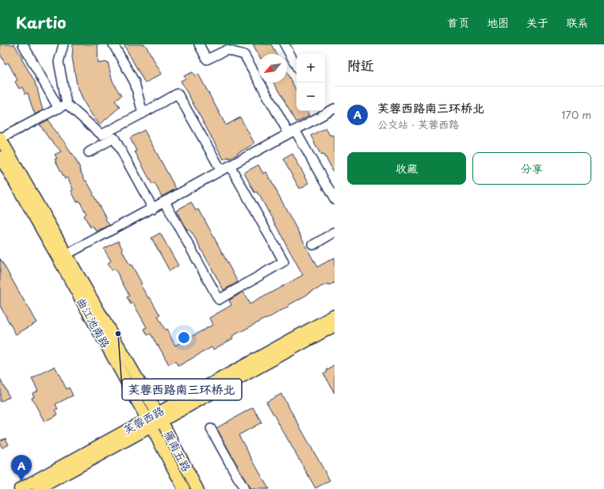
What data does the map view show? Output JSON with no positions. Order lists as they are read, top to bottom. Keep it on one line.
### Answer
{"streets":{"main road":["曲江池南路","芙蓉西路","雁南五路"]},"crossings":[["曲江池南路","芙蓉西路"],["曲江池南路","雁南五路"],["芙蓉西路","雁南五路"]],"places":["芙蓉西路南三环桥北"],"north":"bottom left","page":{"header":"Kartio","nav":["首页","地图","关于","联系"],"heading":"附近","map_buttons":["+","−"],"list":[{"mark":"A","name":"芙蓉西路南三环桥北","note":"公交站 · 芙蓉西路","value":"170 m"}],"buttons":["收藏","分享"],"pins":"A"}}
